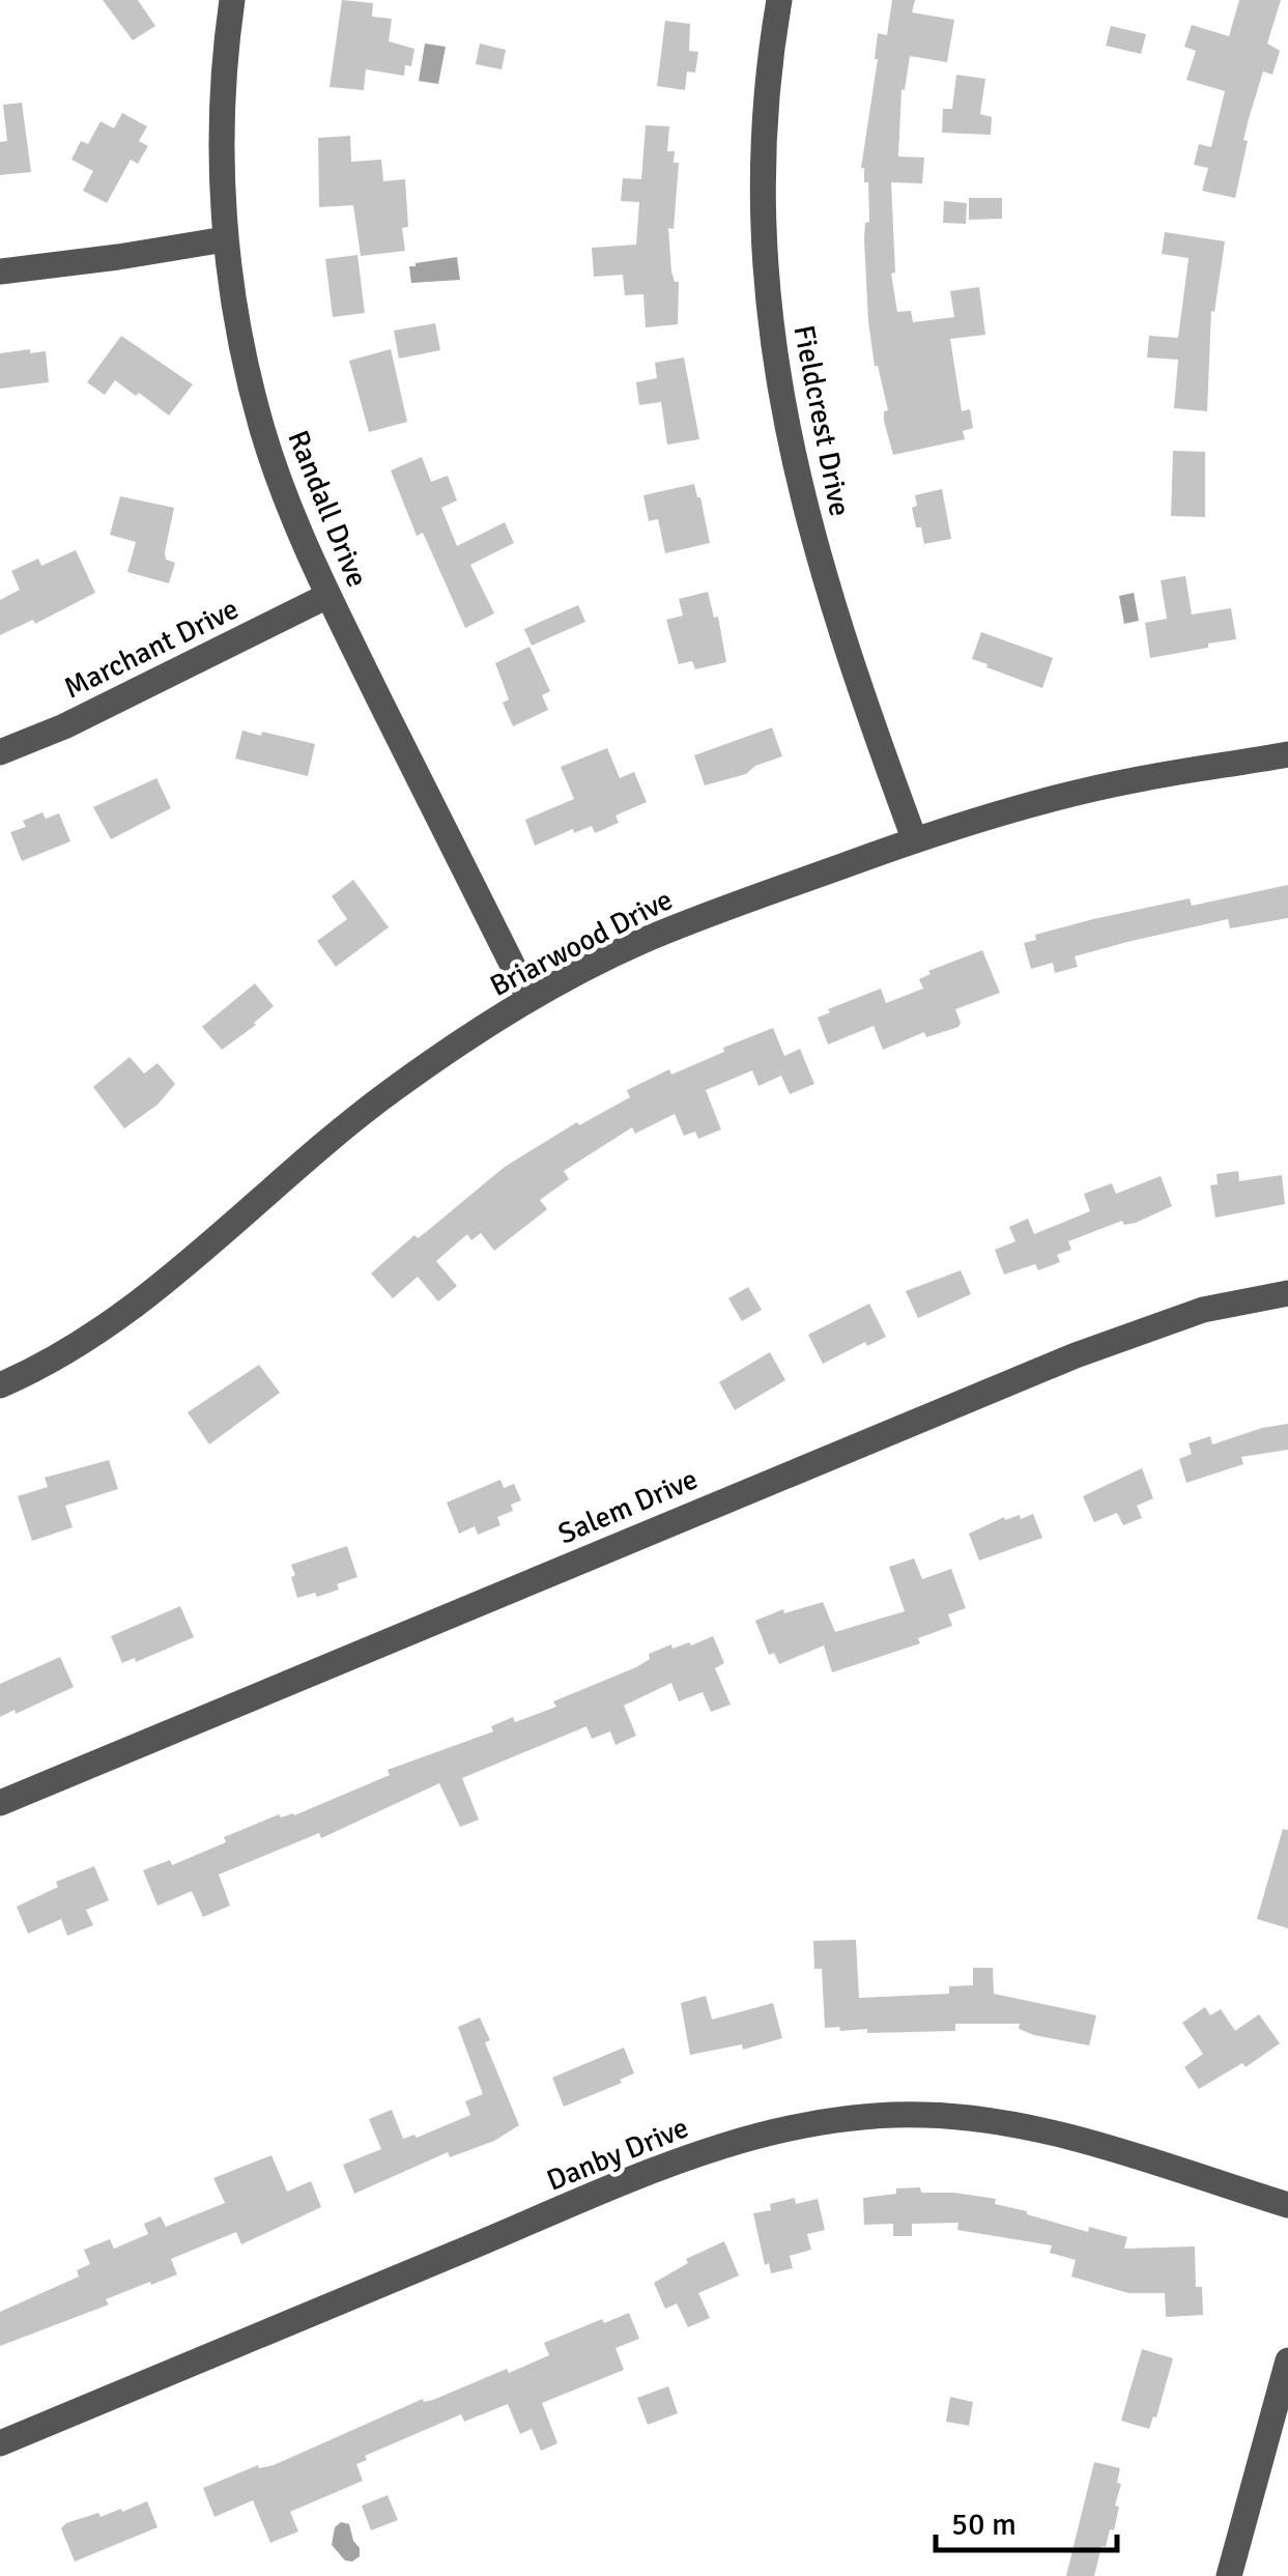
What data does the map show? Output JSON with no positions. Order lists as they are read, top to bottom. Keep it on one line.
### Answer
{"streets":{"street":["Fieldcrest Drive","Randall Drive","Marchant Drive","Briarwood Drive","Salem Drive","Danby Drive"]},"crossings":[["Fieldcrest Drive","Briarwood Drive"],["Randall Drive","Marchant Drive"],["Randall Drive","Briarwood Drive"]],"scale_bar":"50 m"}
